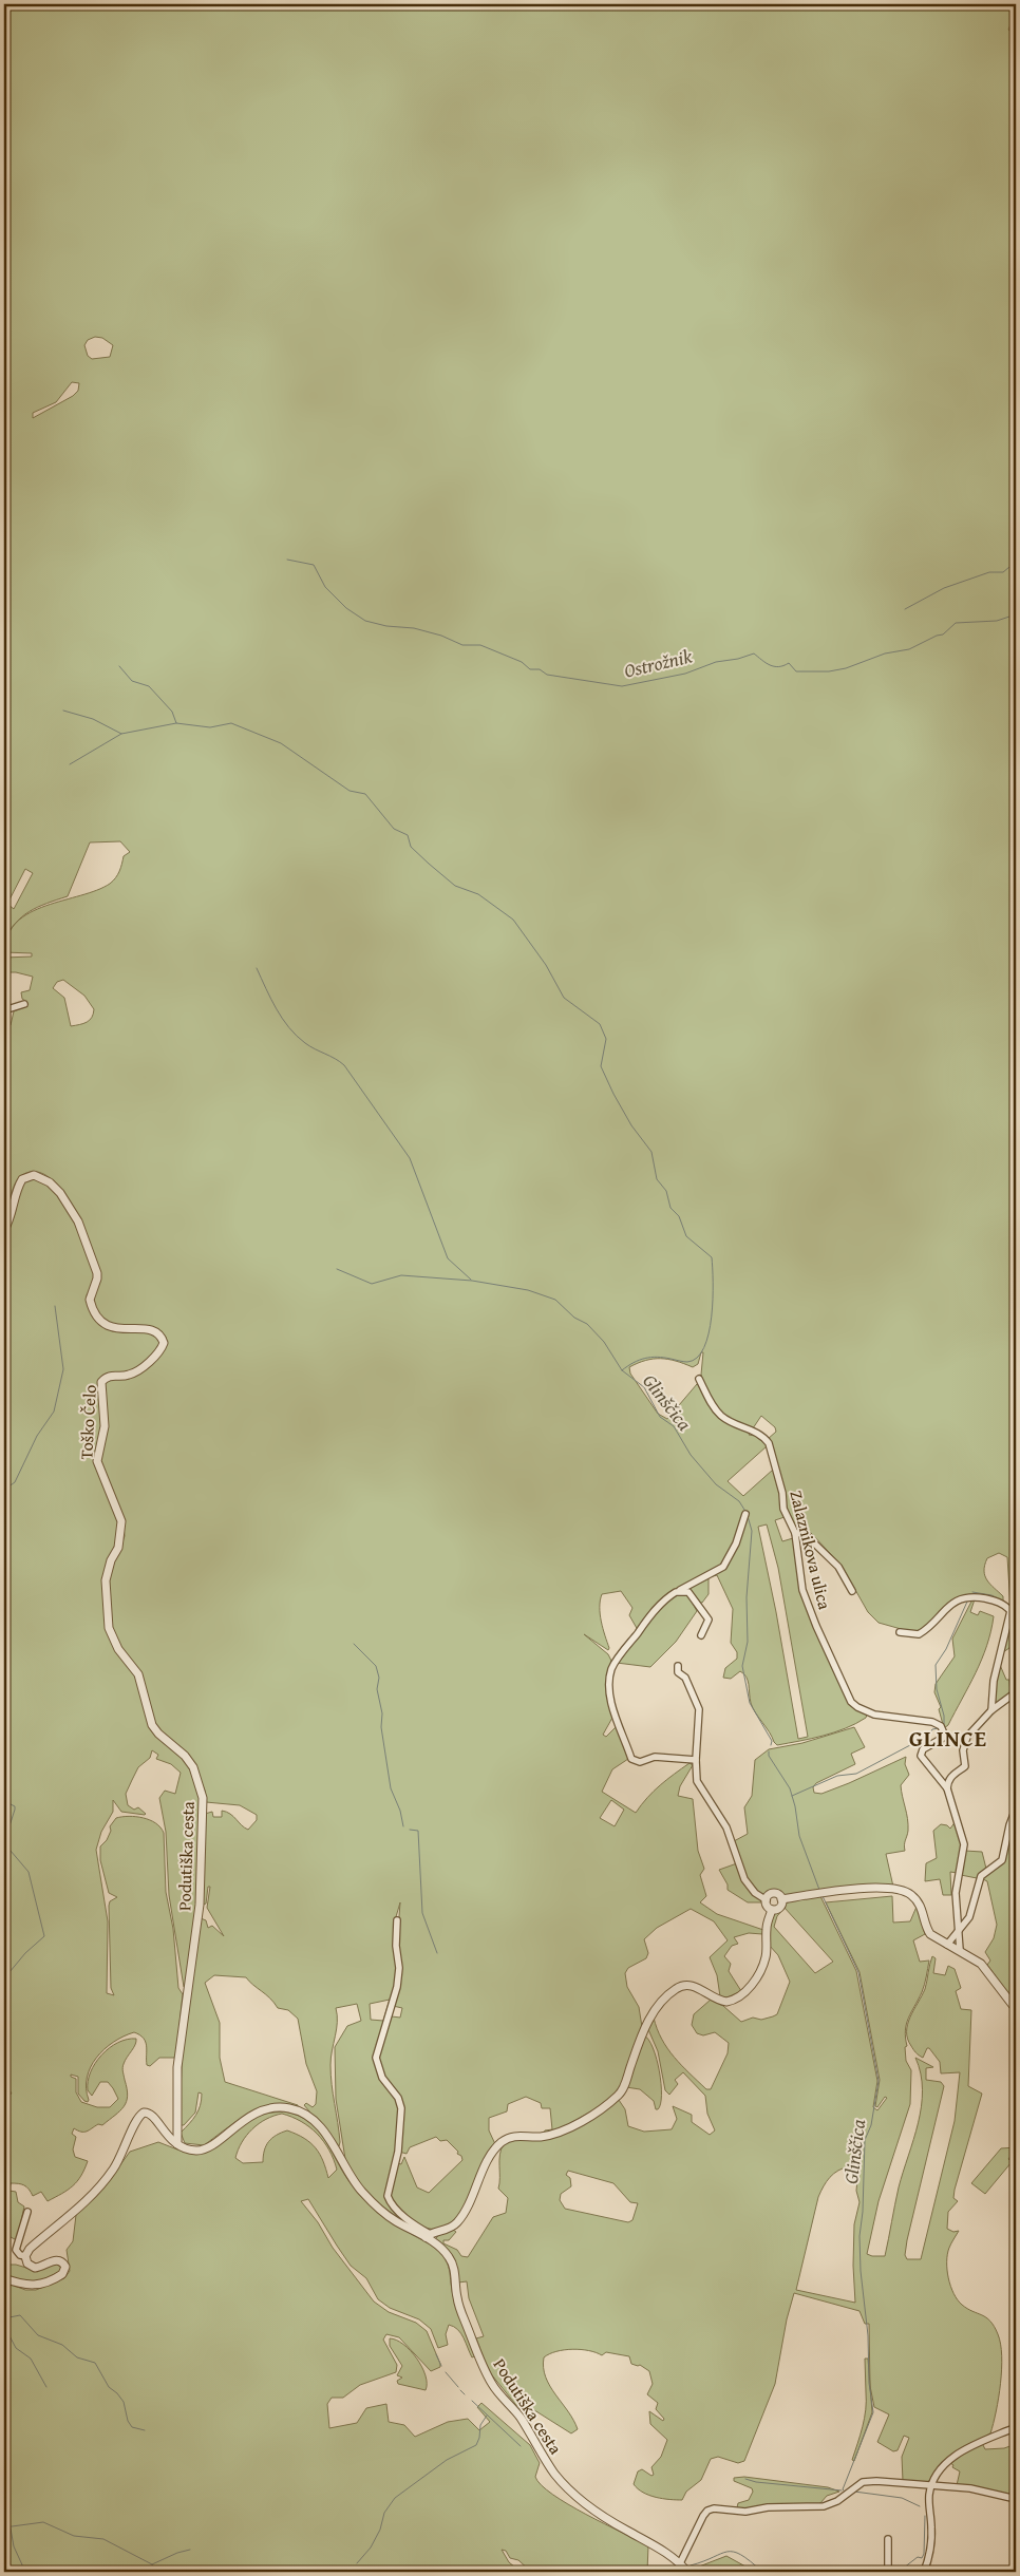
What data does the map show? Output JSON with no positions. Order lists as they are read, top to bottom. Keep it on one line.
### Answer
{"streets":{"street":["Toško Čelo","Zalaznikova ulica","Podutiška cesta"]},"crossings":[["Toško Čelo","Podutiška cesta"]],"districts":["GLINCE"],"water":["Ostrožnik","Glinščica"]}
